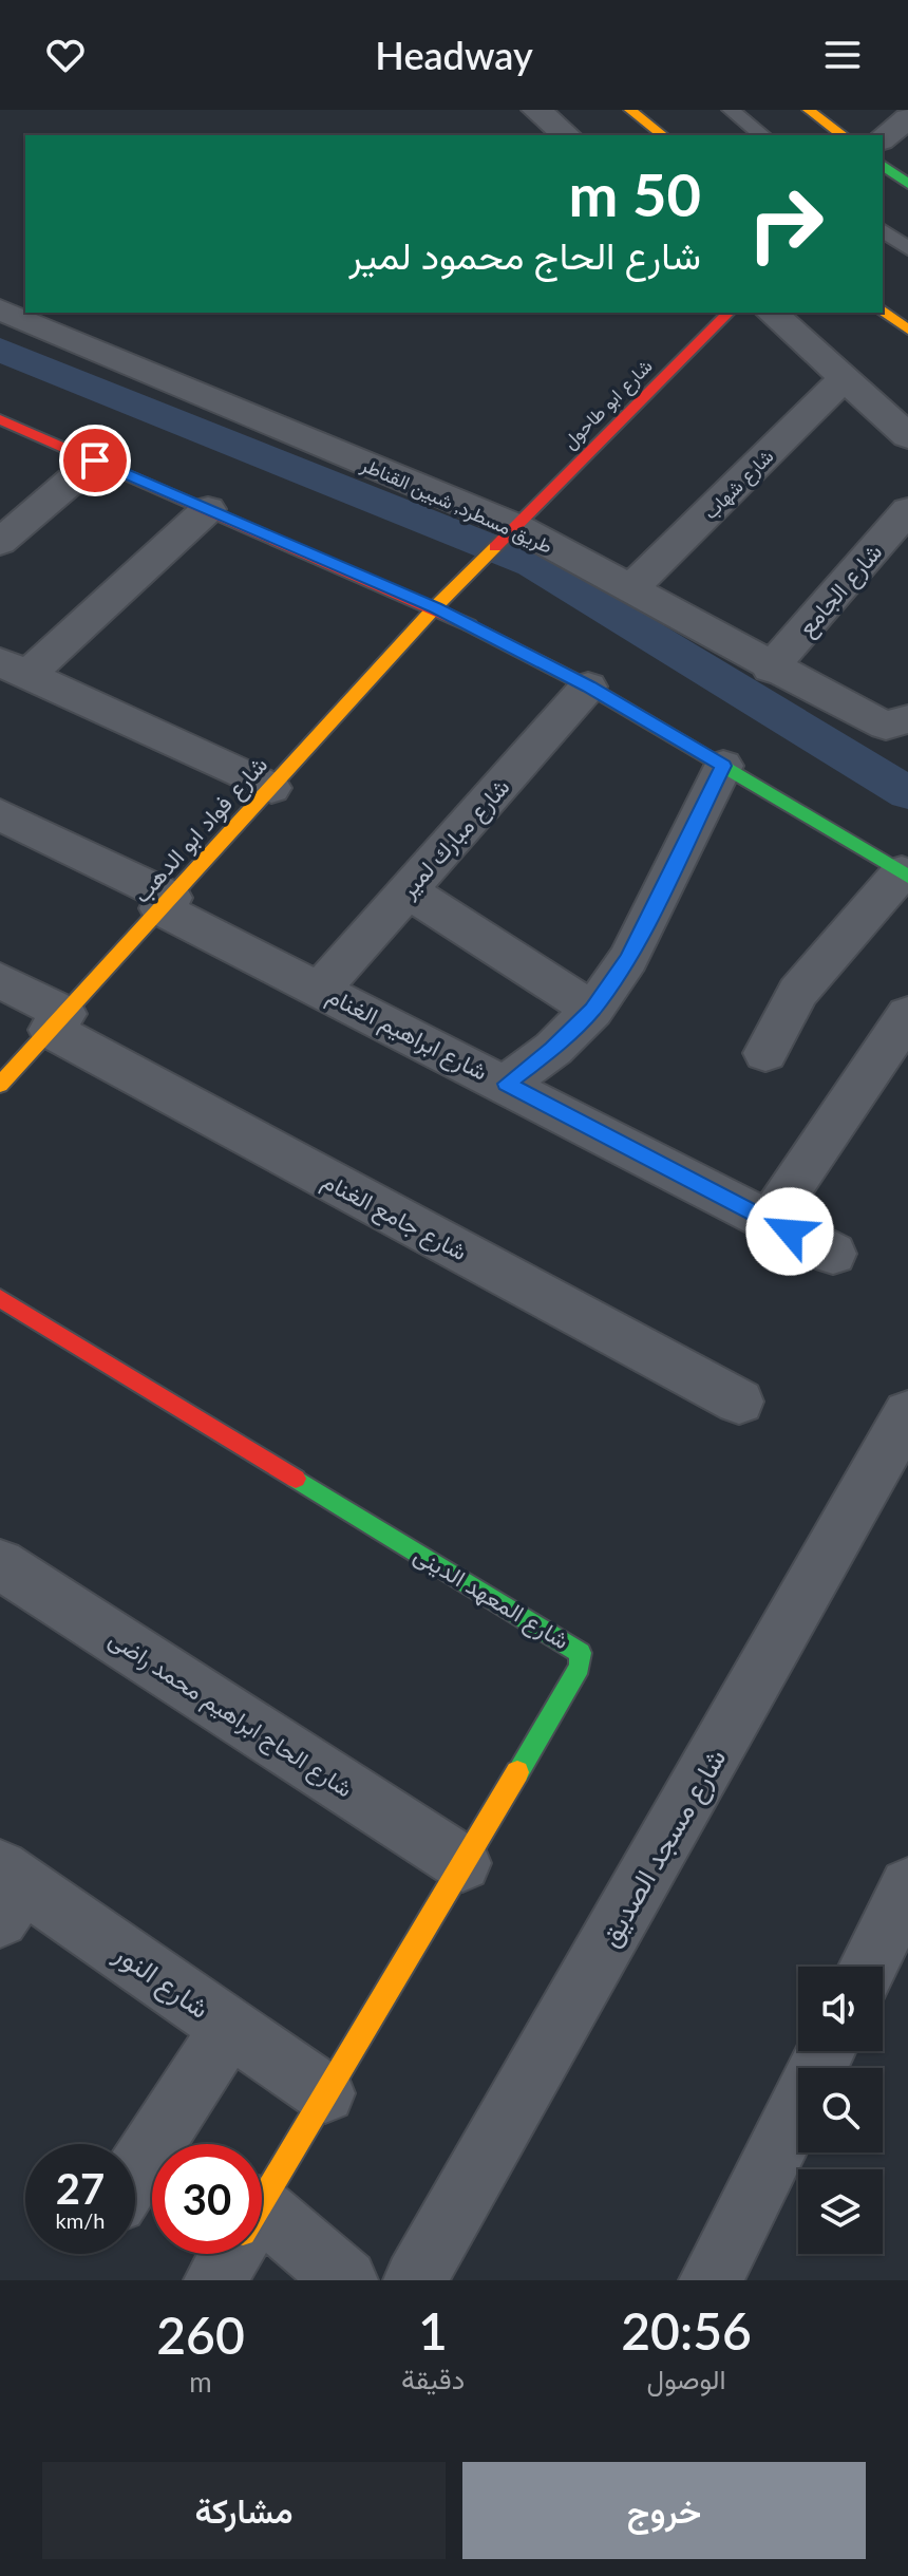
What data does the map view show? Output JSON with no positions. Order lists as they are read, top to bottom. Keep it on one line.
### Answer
{"streets":{"main road":["شارع ابو طاحول","شارع فواد ابو الدهب","شارع المعهد الدينى"],"street":["شارع شهاب","طريق مسطرد, شبين القناطر","شارع الجامع","شارع مبارك لمير","شارع ابراهيم الغنام","شارع جامع الغنام","شارع الحاج ابراهيم محمد راضى","شارع مسجد الصديق","شارع النور"]},"crossings":[["شارع ابو طاحول","طريق مسطرد, شبين القناطر"],["شارع ابو طاحول","شارع فواد ابو الدهب"],["شارع شهاب","طريق مسطرد, شبين القناطر"],["طريق مسطرد, شبين القناطر","شارع الجامع"],["شارع فواد ابو الدهب","شارع ابراهيم الغنام"],["شارع فواد ابو الدهب","شارع جامع الغنام"],["شارع مبارك لمير","شارع ابراهيم الغنام"],["شارع المعهد الدينى","شارع الحاج ابراهيم محمد راضى"],["شارع المعهد الدينى","شارع النور"]],"page":{"header":"Headway","turn":["50 m","شارع الحاج محمود لمير"],"speed":"27 km/h","limit":"30","eta":["20:56","الوصول","1","دقيقة","260","m"],"buttons":["خروج","مشاركة"]}}
